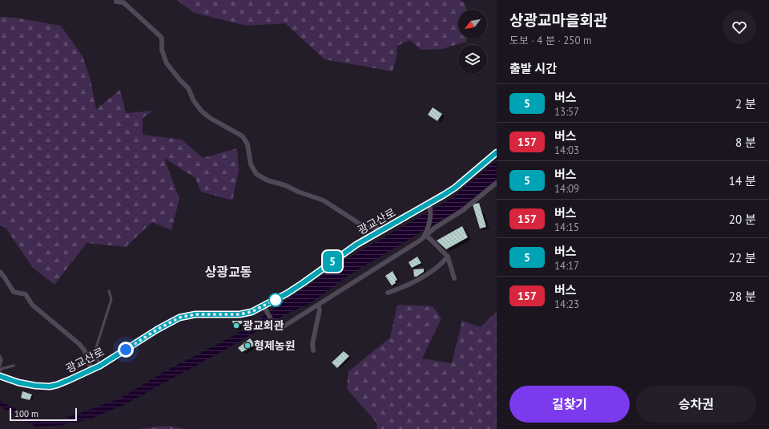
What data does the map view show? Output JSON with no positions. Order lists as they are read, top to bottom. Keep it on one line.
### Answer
{"streets":{"street":["광교산로"]},"districts":["상광교동"],"places":["광교회관","형제농원"],"lines":["bus line 5"],"scale_bar":"100 m","north":"bottom left","page":{"on_map":"5","heading":[["상광교마을회관","도보 · 4 분 · 250 m"],"출발 시간"],"list":[{"mark":"5","name":"버스","note":"13:57","value":"2 분"},{"mark":"157","name":"버스","note":"14:03","value":"8 분"},{"mark":"5","name":"버스","note":"14:09","value":"14 분"},{"mark":"157","name":"버스","note":"14:15","value":"20 분"},{"mark":"5","name":"버스","note":"14:17","value":"22 분"},{"mark":"157","name":"버스","note":"14:23","value":"28 분"}],"buttons":["길찾기","승차권"],"scale":"100 m"}}
